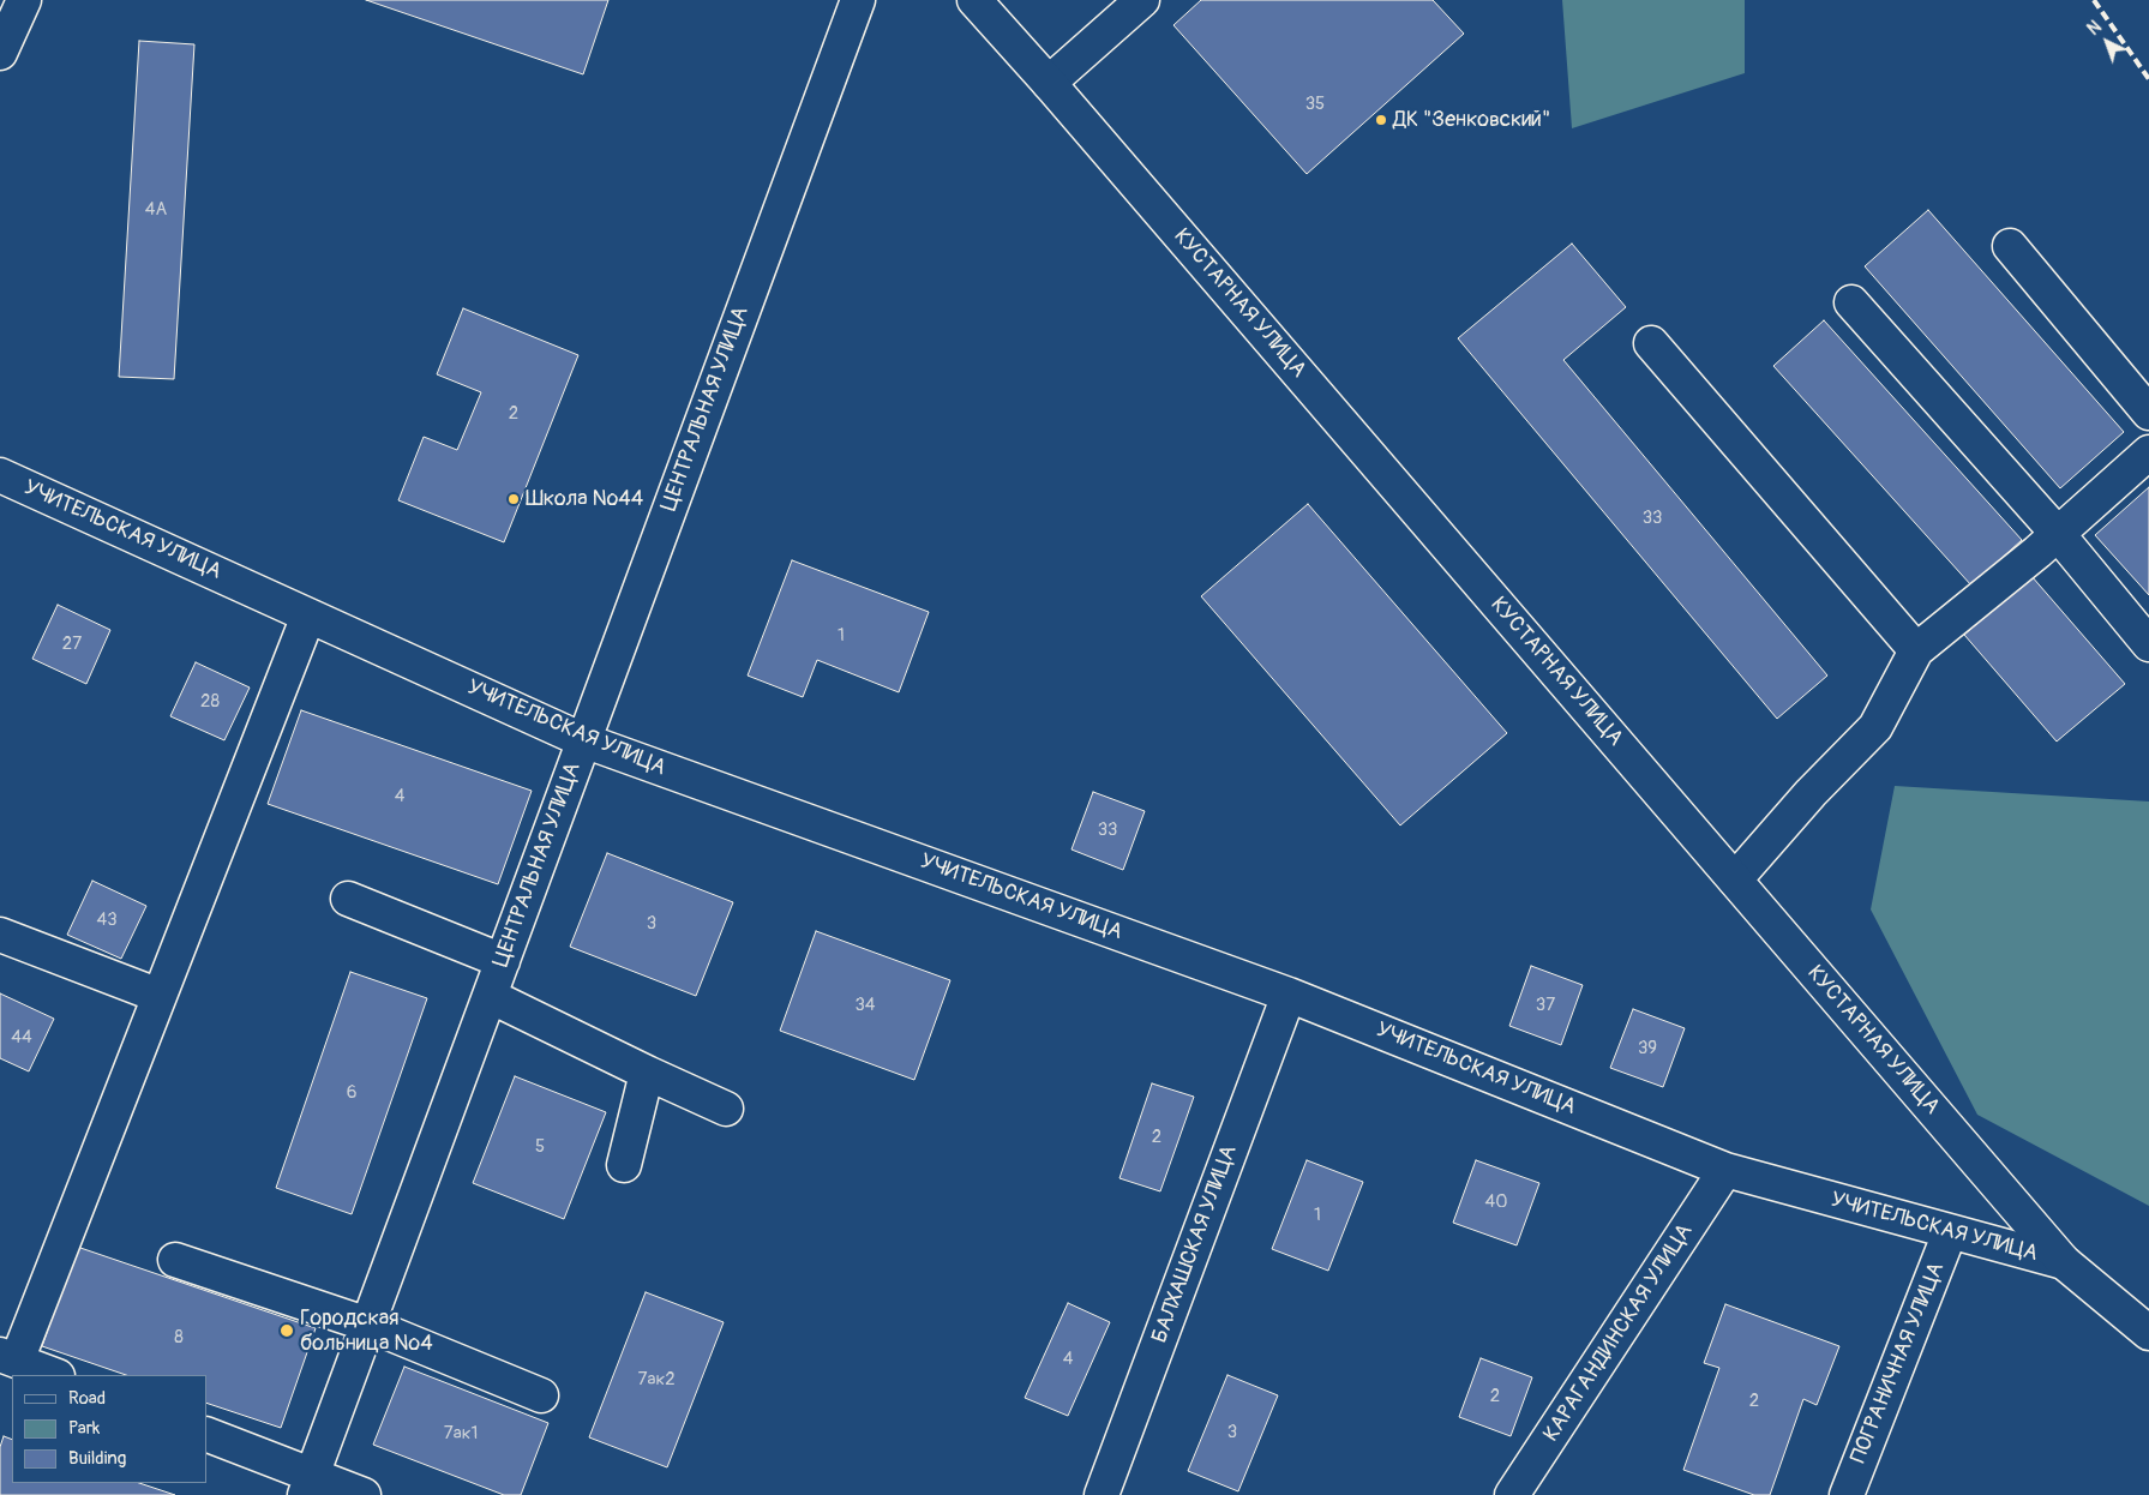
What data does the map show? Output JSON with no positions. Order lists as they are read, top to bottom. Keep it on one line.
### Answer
{"streets":{"street":["КУСТАРНАЯ УЛИЦА","ЦЕНТРАЛЬНАЯ УЛИЦА","УЧИТЕЛЬСКАЯ УЛИЦА","БАЛХАШСКАЯ УЛИЦА","КАРАГАНДИНСКАЯ УЛИЦА","ПОГРАНИЧНАЯ УЛИЦА"]},"crossings":[["КУСТАРНАЯ УЛИЦА","УЧИТЕЛЬСКАЯ УЛИЦА"],["ЦЕНТРАЛЬНАЯ УЛИЦА","УЧИТЕЛЬСКАЯ УЛИЦА"],["УЧИТЕЛЬСКАЯ УЛИЦА","БАЛХАШСКАЯ УЛИЦА"],["УЧИТЕЛЬСКАЯ УЛИЦА","КАРАГАНДИНСКАЯ УЛИЦА"],["УЧИТЕЛЬСКАЯ УЛИЦА","ПОГРАНИЧНАЯ УЛИЦА"]],"places":["ДК \"Зенковский\"","Школа №44","Городская больница №4"],"house_numbers":["35","4А","2","33","1","27","28","4","33","43","3","34","37","44","39","6","2","5","40","1","8","4","7ак2","2","2","3","7ак1"],"legend":["Road","Park","Building"],"north":"top left"}
